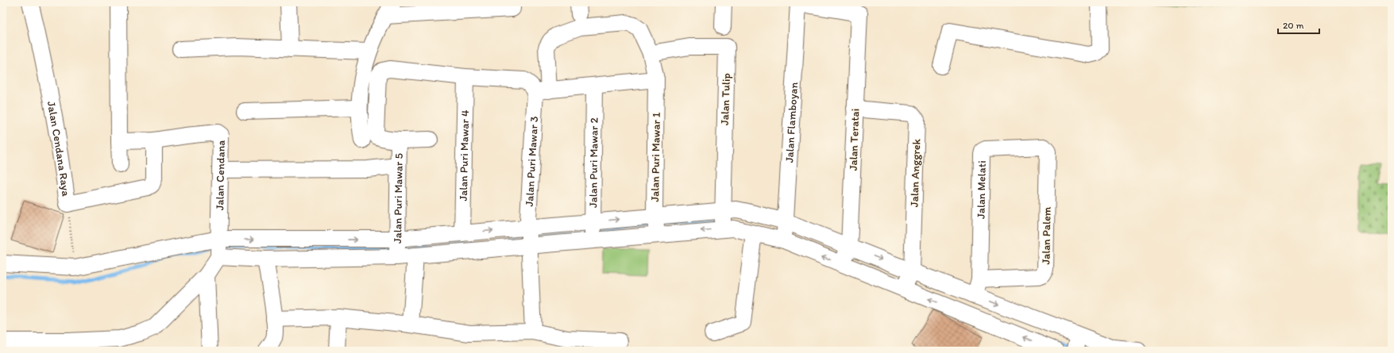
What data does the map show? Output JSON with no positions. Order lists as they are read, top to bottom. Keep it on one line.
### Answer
{"streets":{"street":["Jalan Tulip","Jalan Flamboyan","Jalan Teratai","Jalan Cendana Raya","Jalan Puri Mawar 4","Jalan Puri Mawar 1","Jalan Puri Mawar 3","Jalan Puri Mawar 2","Jalan Anggrek","Jalan Cendana","Jalan Melati","Jalan Puri Mawar 5","Jalan Palem"]},"crossings":[["Jalan Tulip","Jalan Puri Mawar 1"],["Jalan Tulip","Jalan Puri Mawar 3"],["Jalan Flamboyan","Jalan Teratai"],["Jalan Teratai","Jalan Anggrek"],["Jalan Cendana Raya","Jalan Cendana"],["Jalan Puri Mawar 1","Jalan Puri Mawar 3"],["Jalan Melati","Jalan Palem"]],"scale_bar":"20 m"}
